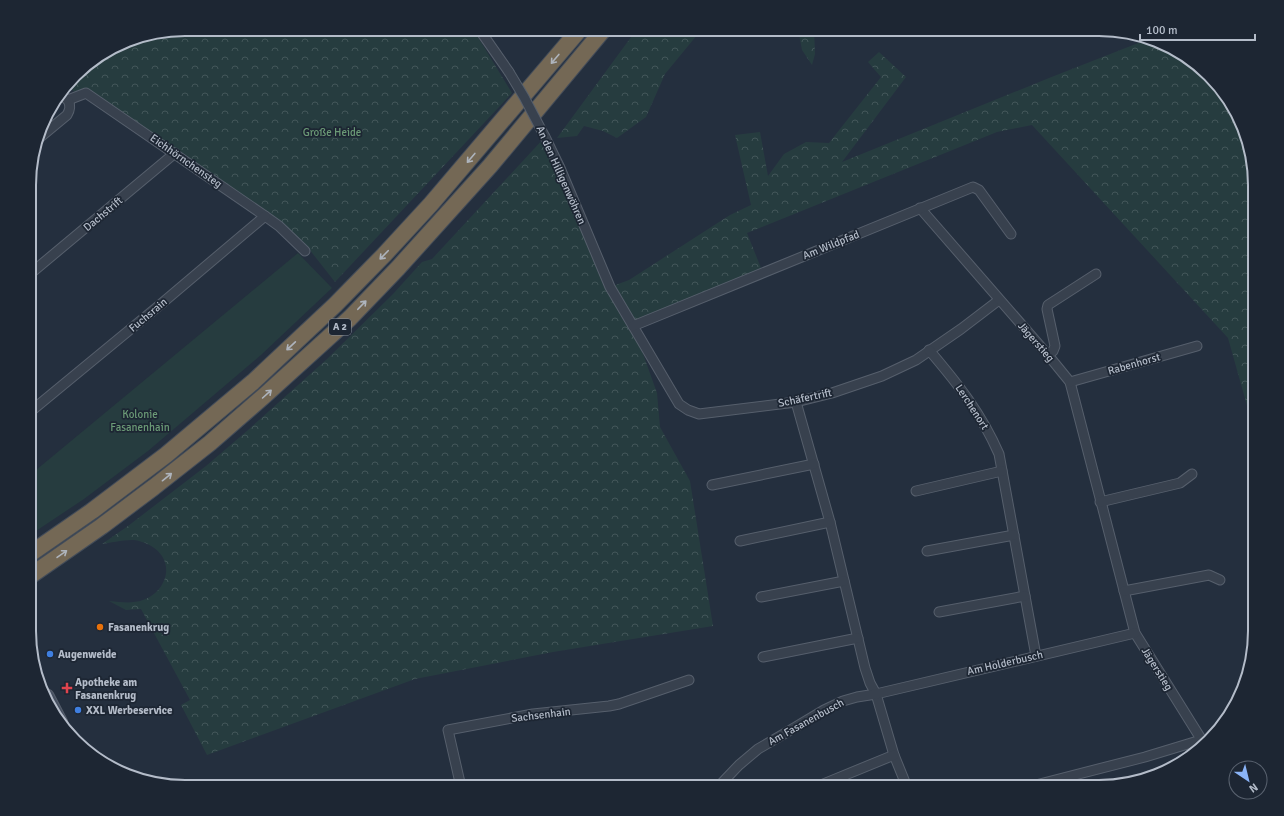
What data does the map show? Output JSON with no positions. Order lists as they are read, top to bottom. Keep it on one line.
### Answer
{"streets":{"highway":["A 2"],"street":["Eichhörnchensteg","An den Hilligenwöhren","Dachstrift","Am Wildpfad","Fuchsrain","Jägerstieg","Rabenhorst","Schäfertrift","Lerchenort","Am Holderbusch","Sachsenhain","Am Fasanenbusch"]},"crossings":[["Eichhörnchensteg","Dachstrift"],["Eichhörnchensteg","Fuchsrain"],["An den Hilligenwöhren","Am Wildpfad"],["An den Hilligenwöhren","Schäfertrift"],["Am Wildpfad","Jägerstieg"],["Am Wildpfad","Schäfertrift"],["Jägerstieg","Rabenhorst"],["Jägerstieg","Schäfertrift"],["Jägerstieg","Am Holderbusch"],["Schäfertrift","Lerchenort"],["Lerchenort","Am Holderbusch"],["Am Holderbusch","Am Fasanenbusch"]],"parks":["Große Heide","Kolonie Fasanenhain"],"places":{"other":["Fasanenkrug","Augenweide","XXL Werbeservice"],"health":["Apotheke am Fasanenkrug"]},"scale_bar":"100 m","north":"bottom right"}
